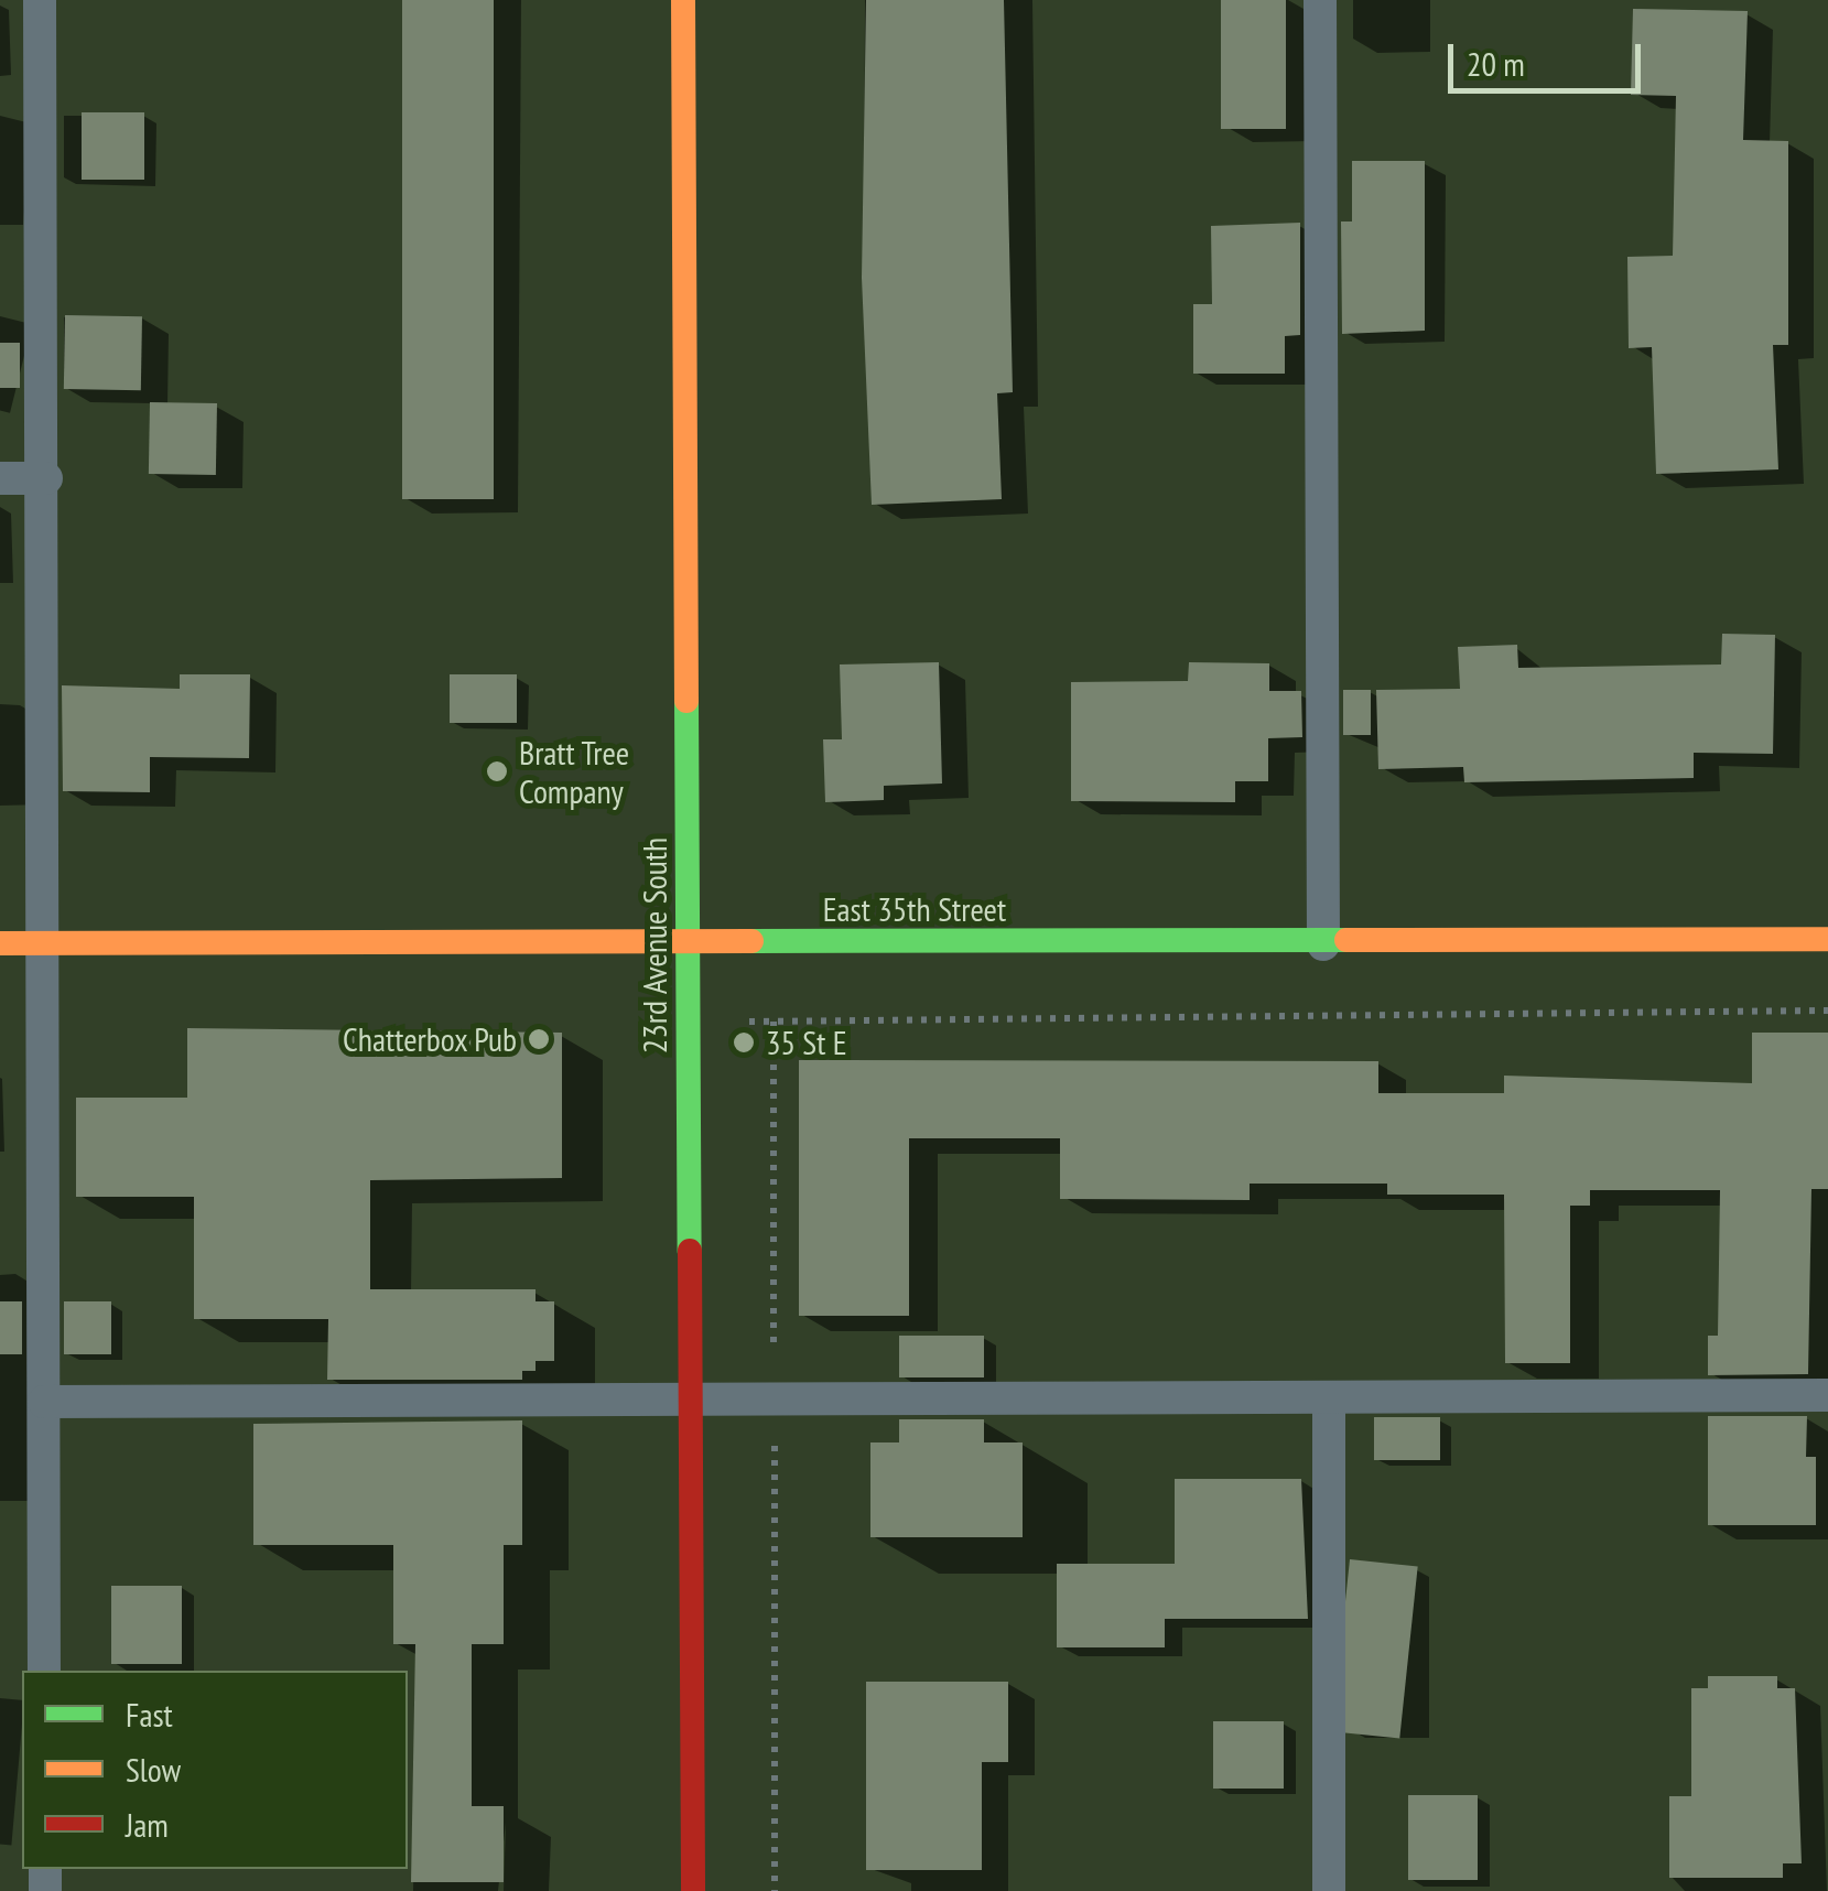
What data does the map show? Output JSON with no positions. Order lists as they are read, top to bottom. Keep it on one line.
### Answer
{"streets":{"street":["East 35th Street","23rd Avenue South"]},"crossings":[["East 35th Street","23rd Avenue South"]],"places":["Bratt Tree Company","Chatterbox Pub","35 St E"],"legend":["Fast","Slow","Jam"],"scale_bar":"20 m"}
